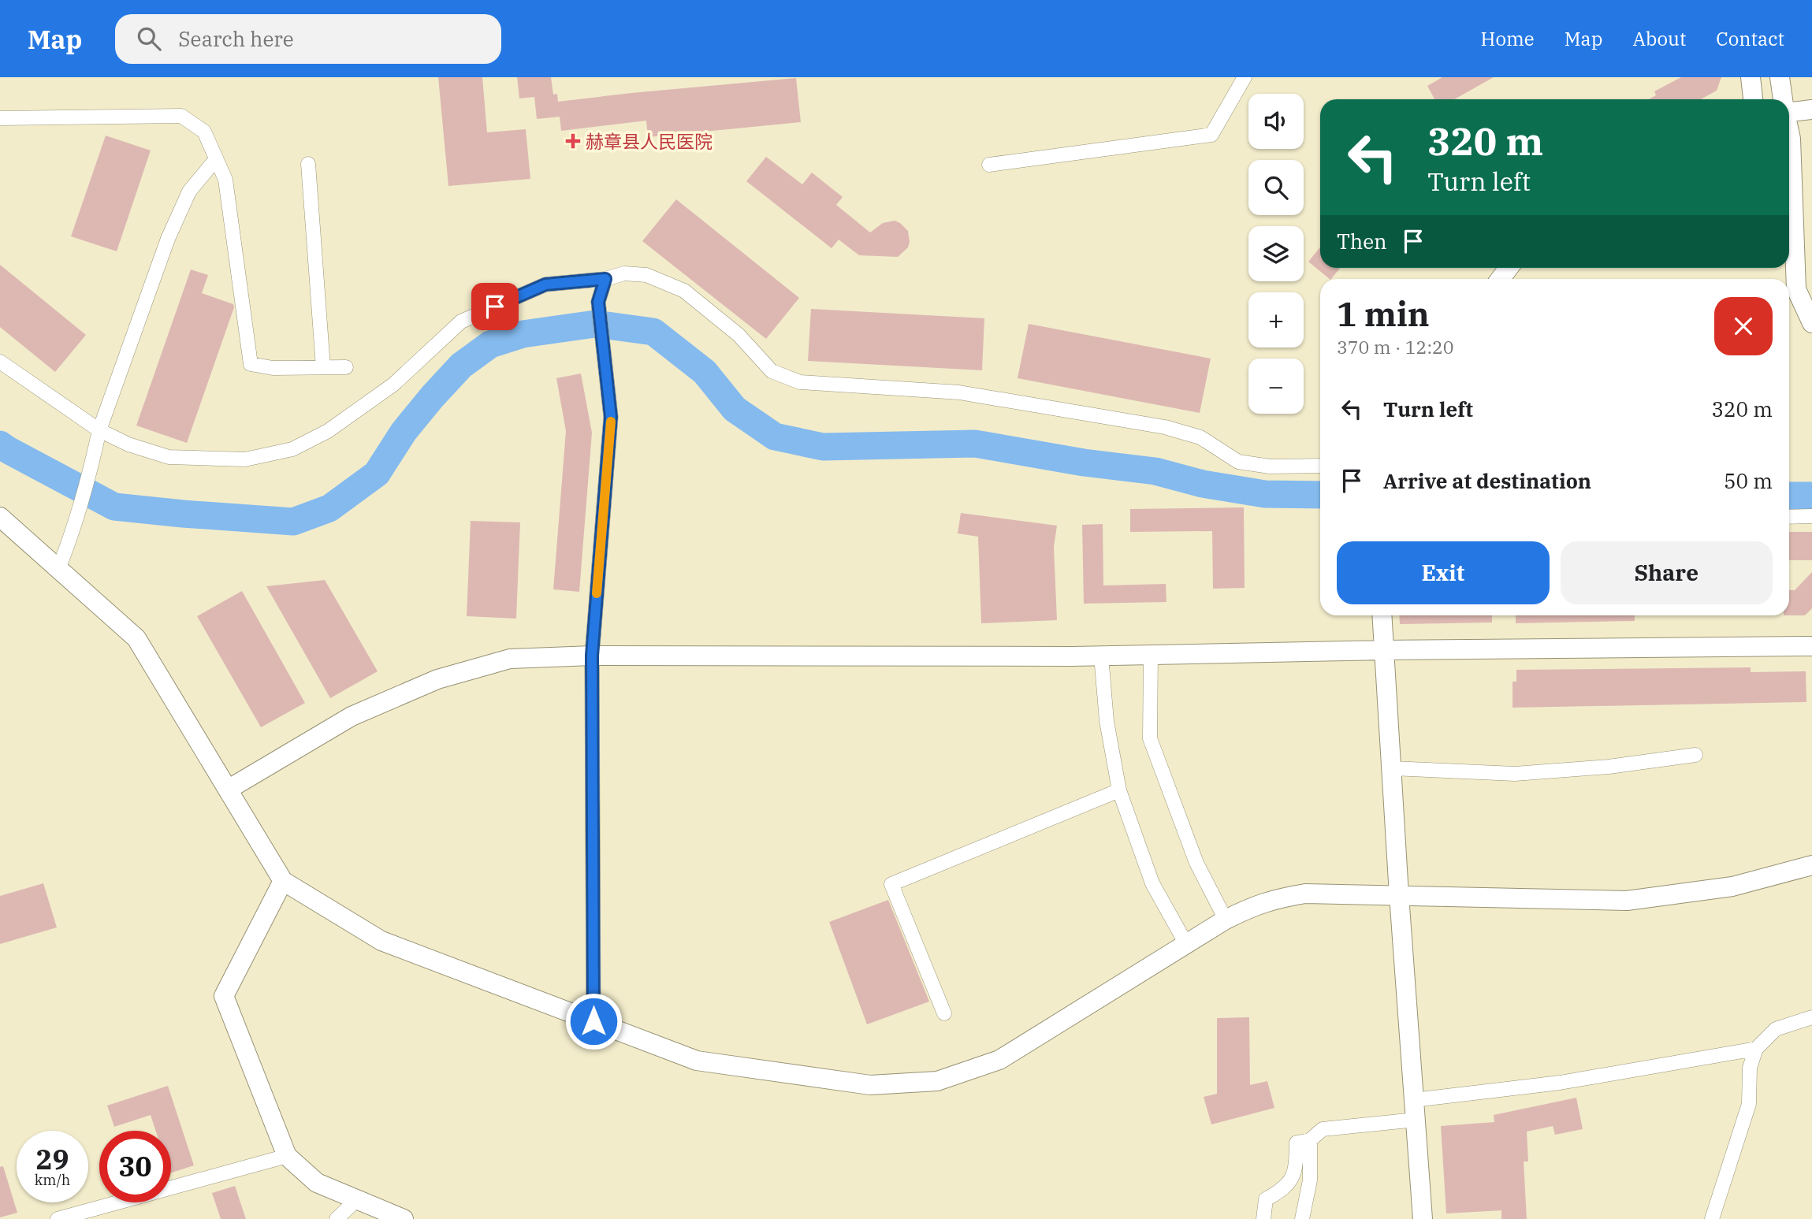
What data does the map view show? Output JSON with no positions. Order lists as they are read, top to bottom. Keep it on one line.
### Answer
{"places":{"health":["赫章县人民医院"]},"page":{"header":"Map","search":"Search here","nav":["Home","Map","About","Contact"],"map_buttons":["+","−"],"turn":["320 m","Turn left"],"then":"Then","heading":["1 min","370 m · 12:20"],"list":[{"name":"Turn left","value":"320 m"},{"name":"Arrive at destination","value":"50 m"}],"buttons":["Exit","Share"],"speed":"29 km/h","limit":"30"}}
